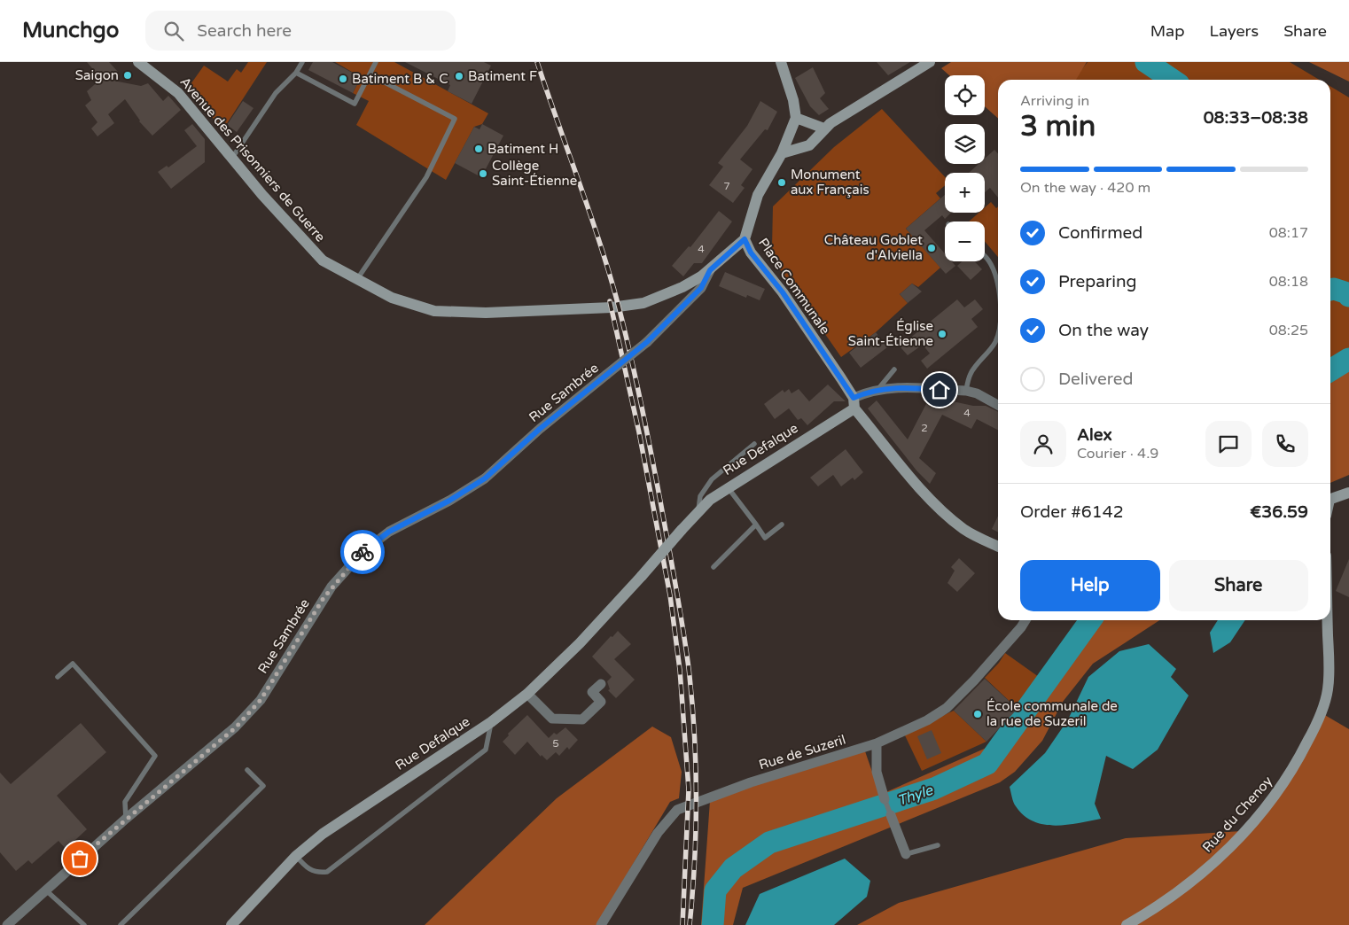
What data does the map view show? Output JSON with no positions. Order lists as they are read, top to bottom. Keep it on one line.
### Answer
{"streets":{"street":["Avenue des Prisonniers de Guerre","Place Communale","Rue Sambrée","Rue Defalque","Rue de Suzeril","Rue du Chenoy"]},"crossings":[["Avenue des Prisonniers de Guerre","Place Communale"],["Avenue des Prisonniers de Guerre","Rue Sambrée"],["Place Communale","Rue Defalque"]],"water":["Thyle"],"places":["Saigon","Batiment F","Batiment B & C","Batiment H","Collège Saint-Étienne","Monument aux Français","Château Goblet d'Alviella","Église Saint-Étienne","École communale de la rue de Suzeril"],"house_numbers":["7","4","4","2","5"],"page":{"header":"Munchgo","search":"Search here","nav":["Map","Layers","Share"],"map_buttons":["+","−"],"heading":["3 min","Arriving in","08:33–08:38"],"panel":["Alex","Courier · 4.9","Order #6142","€36.59"],"bar":"On the way · 420 m","list":[["Confirmed","08:17"],["Preparing","08:18"],["On the way","08:25"],"Delivered"],"buttons":["Help","Share"]}}
